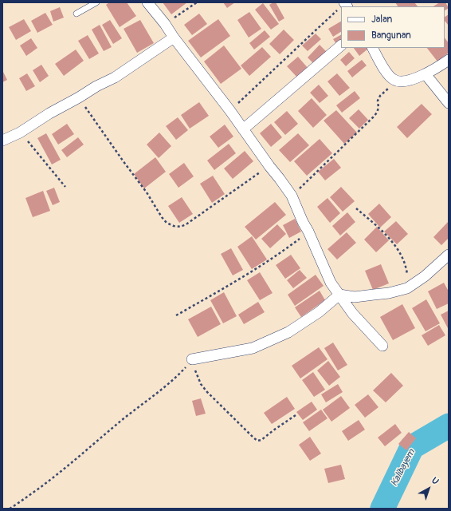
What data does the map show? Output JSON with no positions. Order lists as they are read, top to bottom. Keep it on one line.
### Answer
{"water":["Kalibayem"],"legend":["Jalan","Bangunan"],"north":"top right"}
